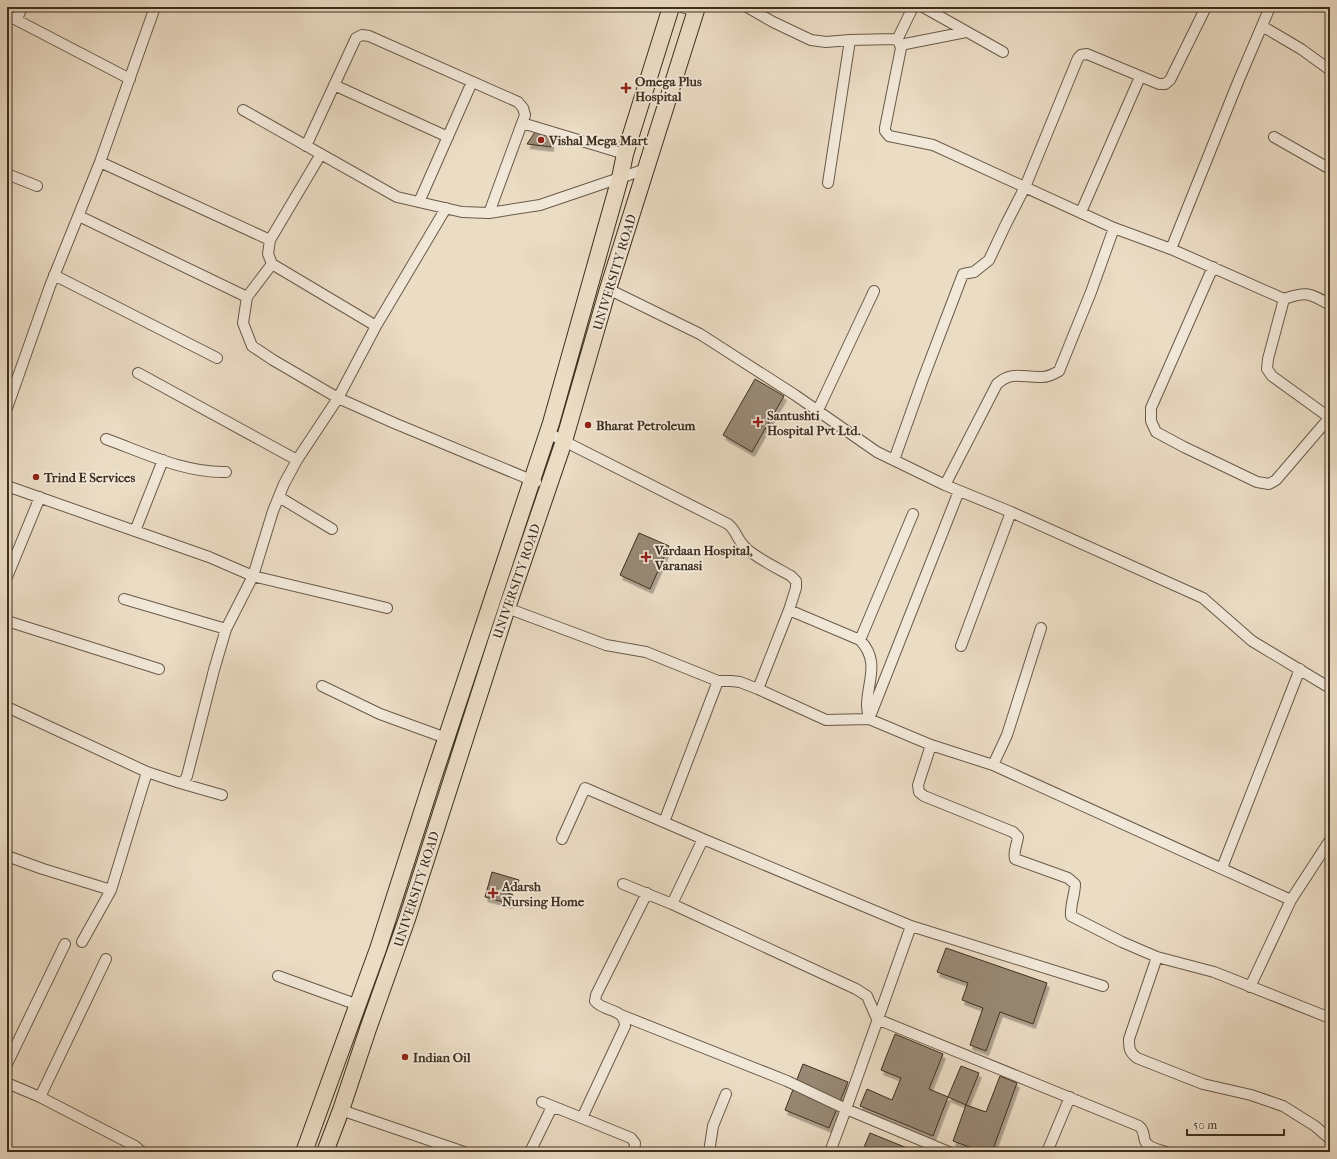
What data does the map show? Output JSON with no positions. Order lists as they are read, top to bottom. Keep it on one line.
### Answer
{"streets":{"main road":["UNIVERSITY ROAD"]},"places":{"health":["Omega Plus Hospital","Santushti Hospital Pvt Ltd.","Vardaan Hospital, Varanasi","Adarsh Nursing Home"],"other":["Vishal Mega Mart","Bharat Petroleum","Trind E Services","Indian Oil"]},"scale_bar":"50 m"}
